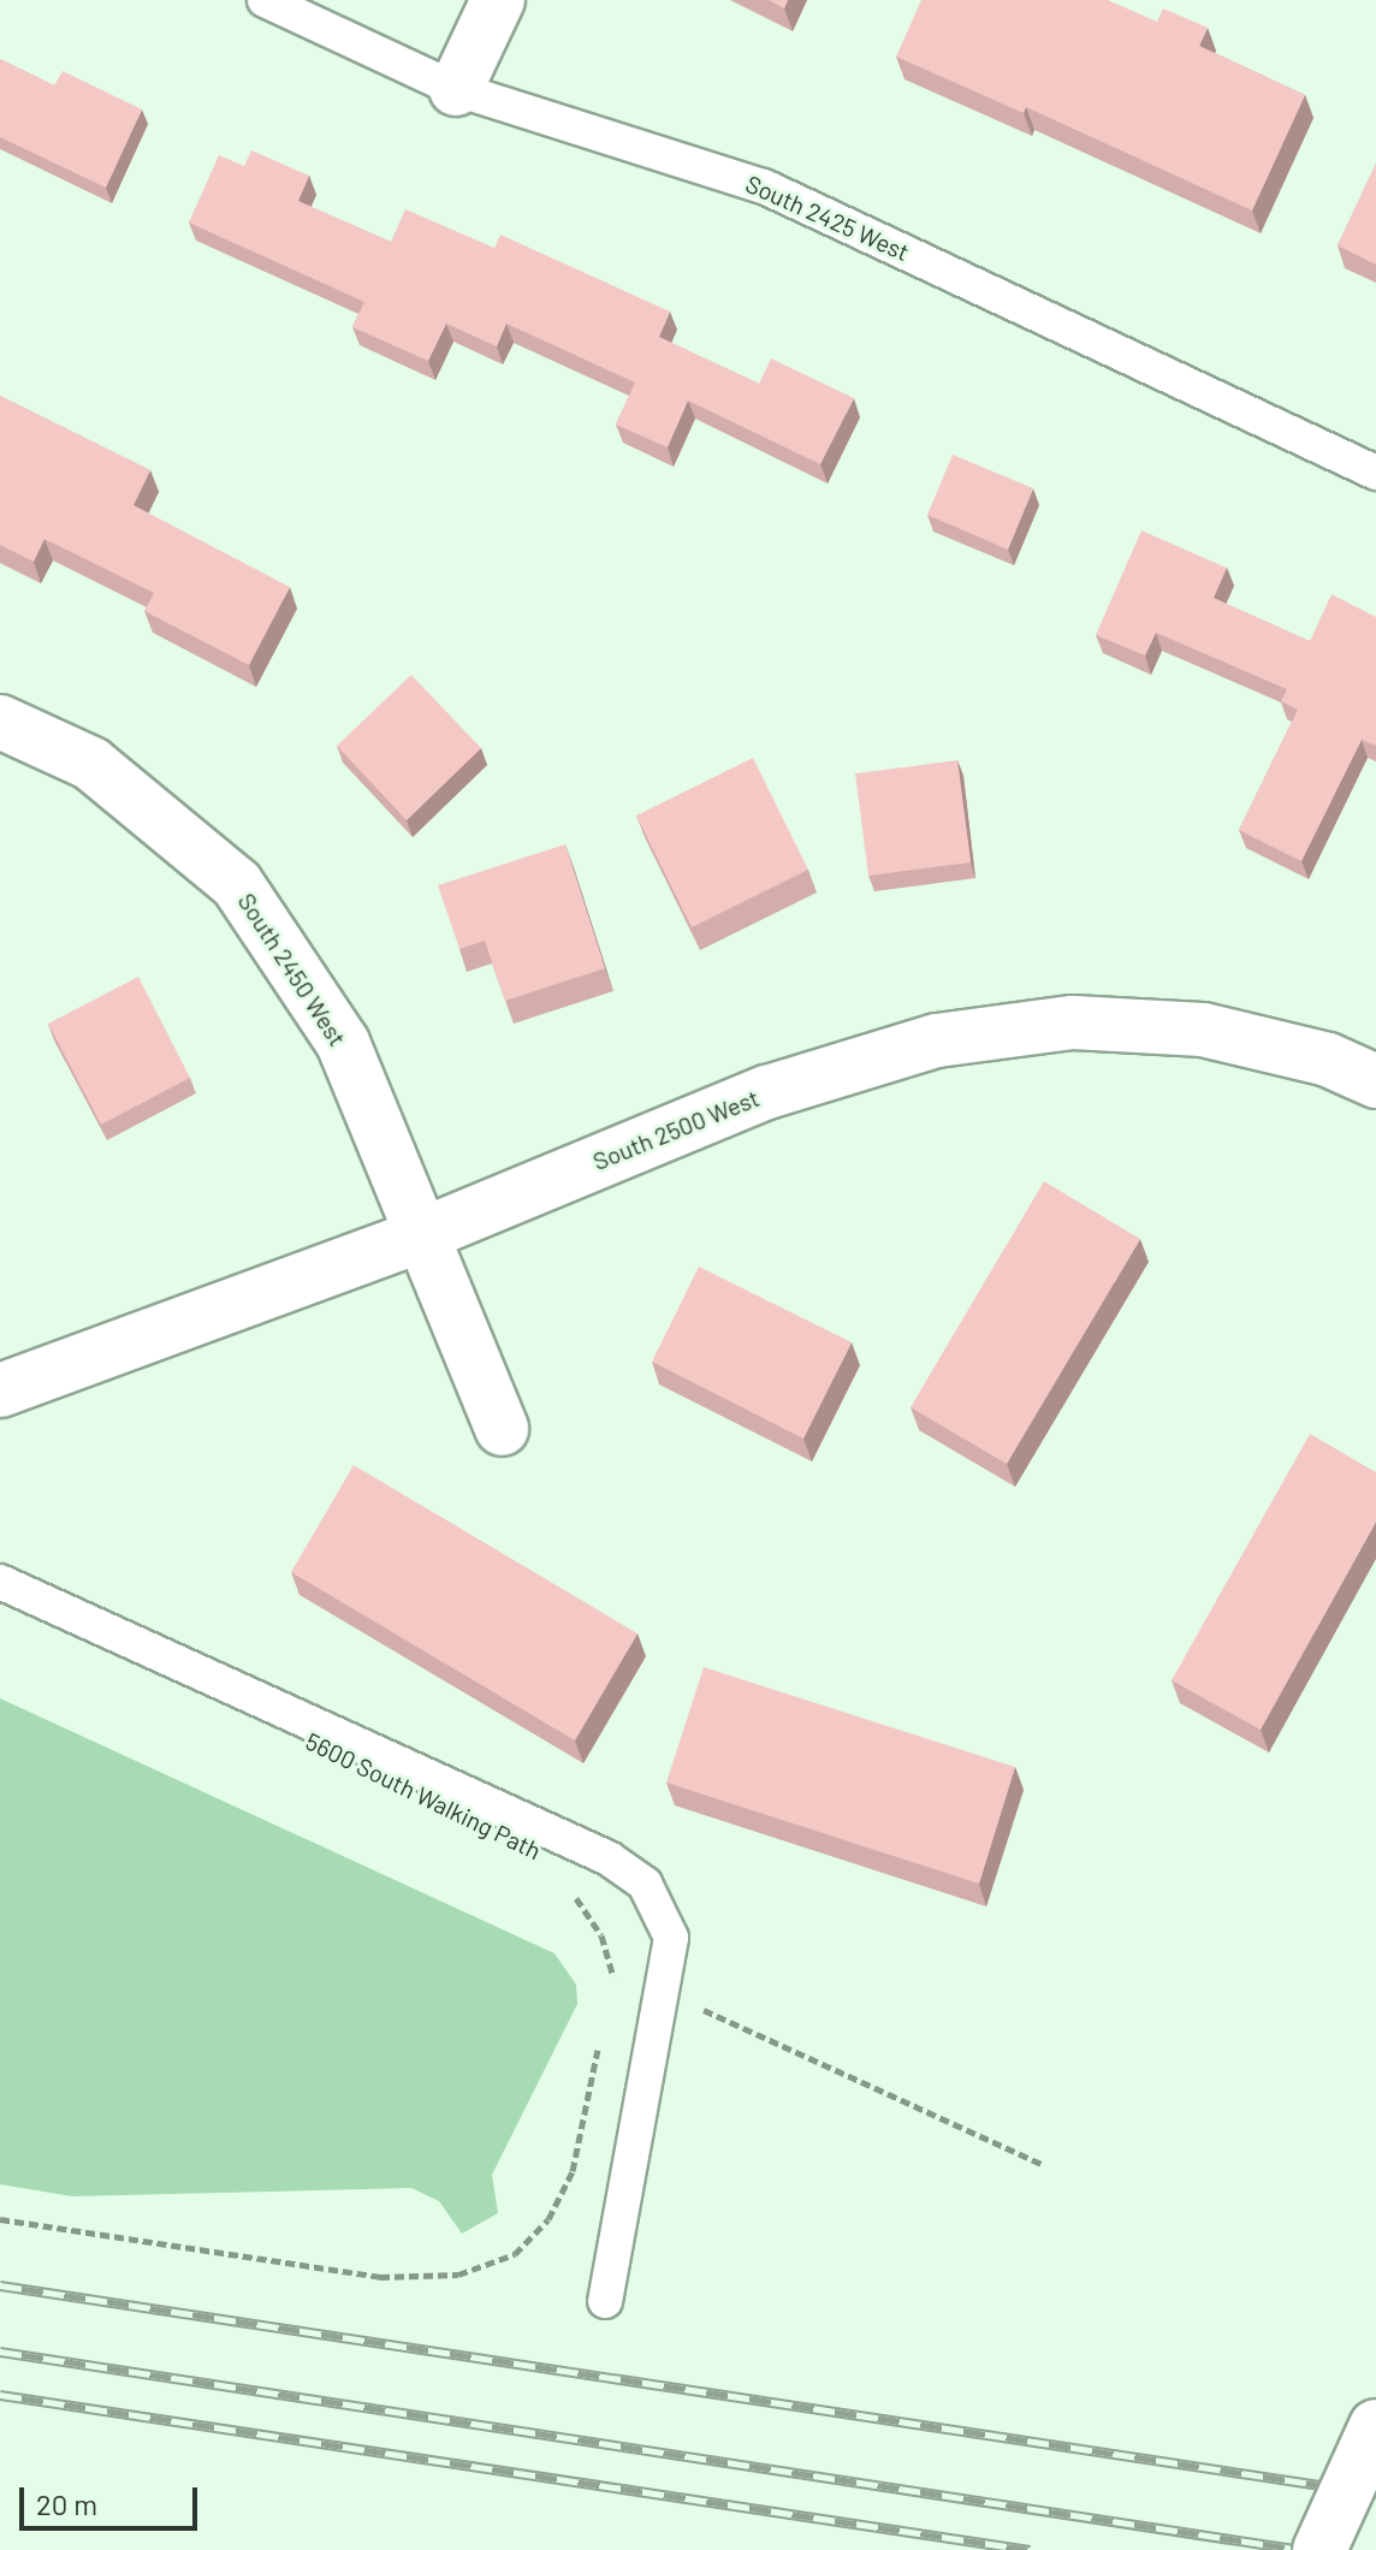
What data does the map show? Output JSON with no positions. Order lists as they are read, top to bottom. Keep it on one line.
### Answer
{"streets":{"street":["South 2450 West","South 2500 West"],"lane":["South 2425 West"]},"crossings":[["South 2450 West","South 2500 West"]],"scale_bar":"20 m"}
